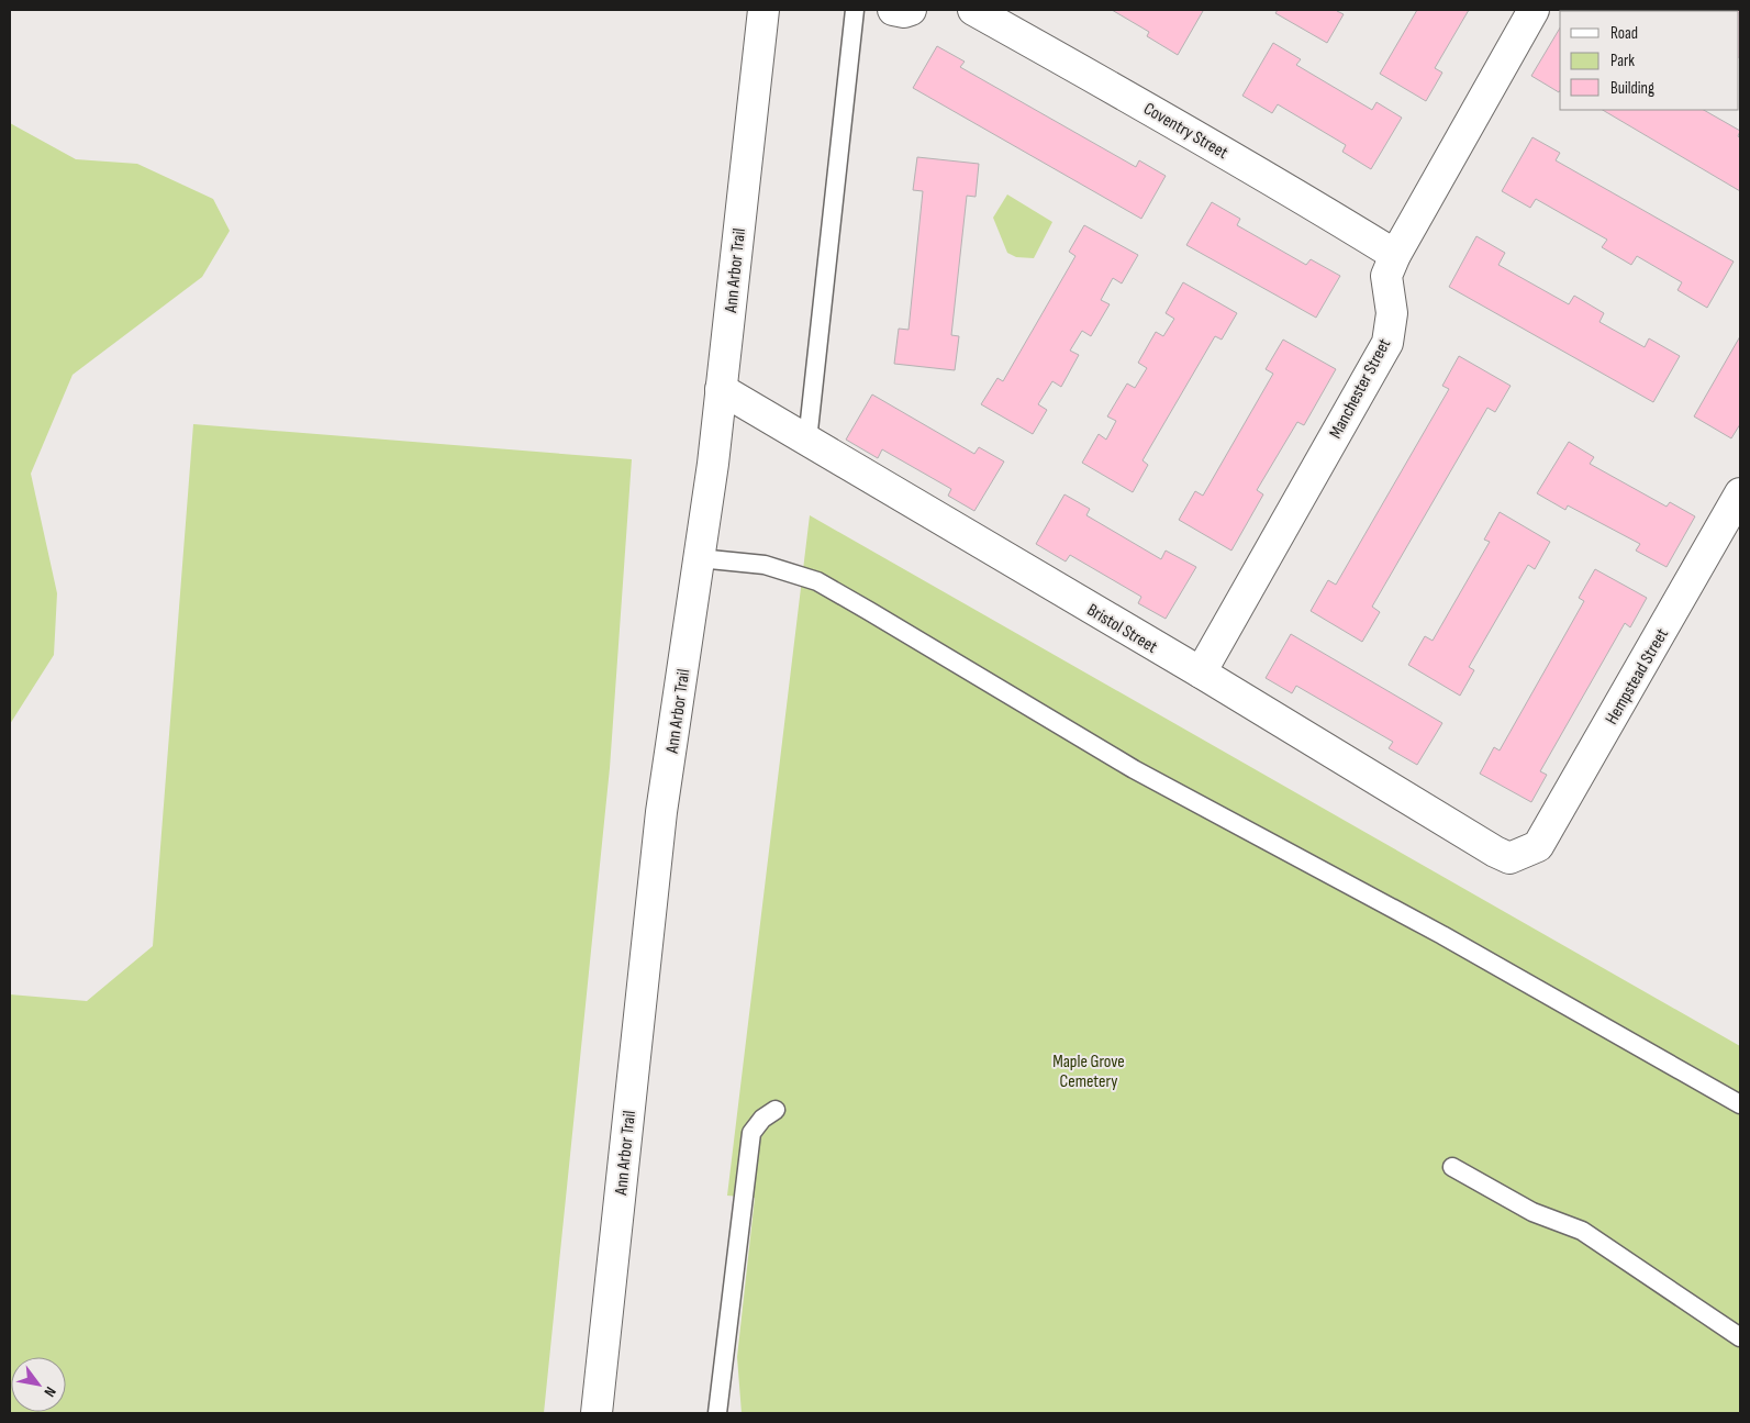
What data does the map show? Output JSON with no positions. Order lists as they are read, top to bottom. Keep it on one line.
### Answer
{"streets":{"street":["Coventry Street","Ann Arbor Trail","Manchester Street","Bristol Street","Hempstead Street"]},"crossings":[["Coventry Street","Manchester Street"],["Ann Arbor Trail","Bristol Street"],["Manchester Street","Bristol Street"],["Bristol Street","Hempstead Street"]],"parks":["Maple Grove Cemetery"],"legend":["Road","Park","Building"],"north":"bottom right"}
